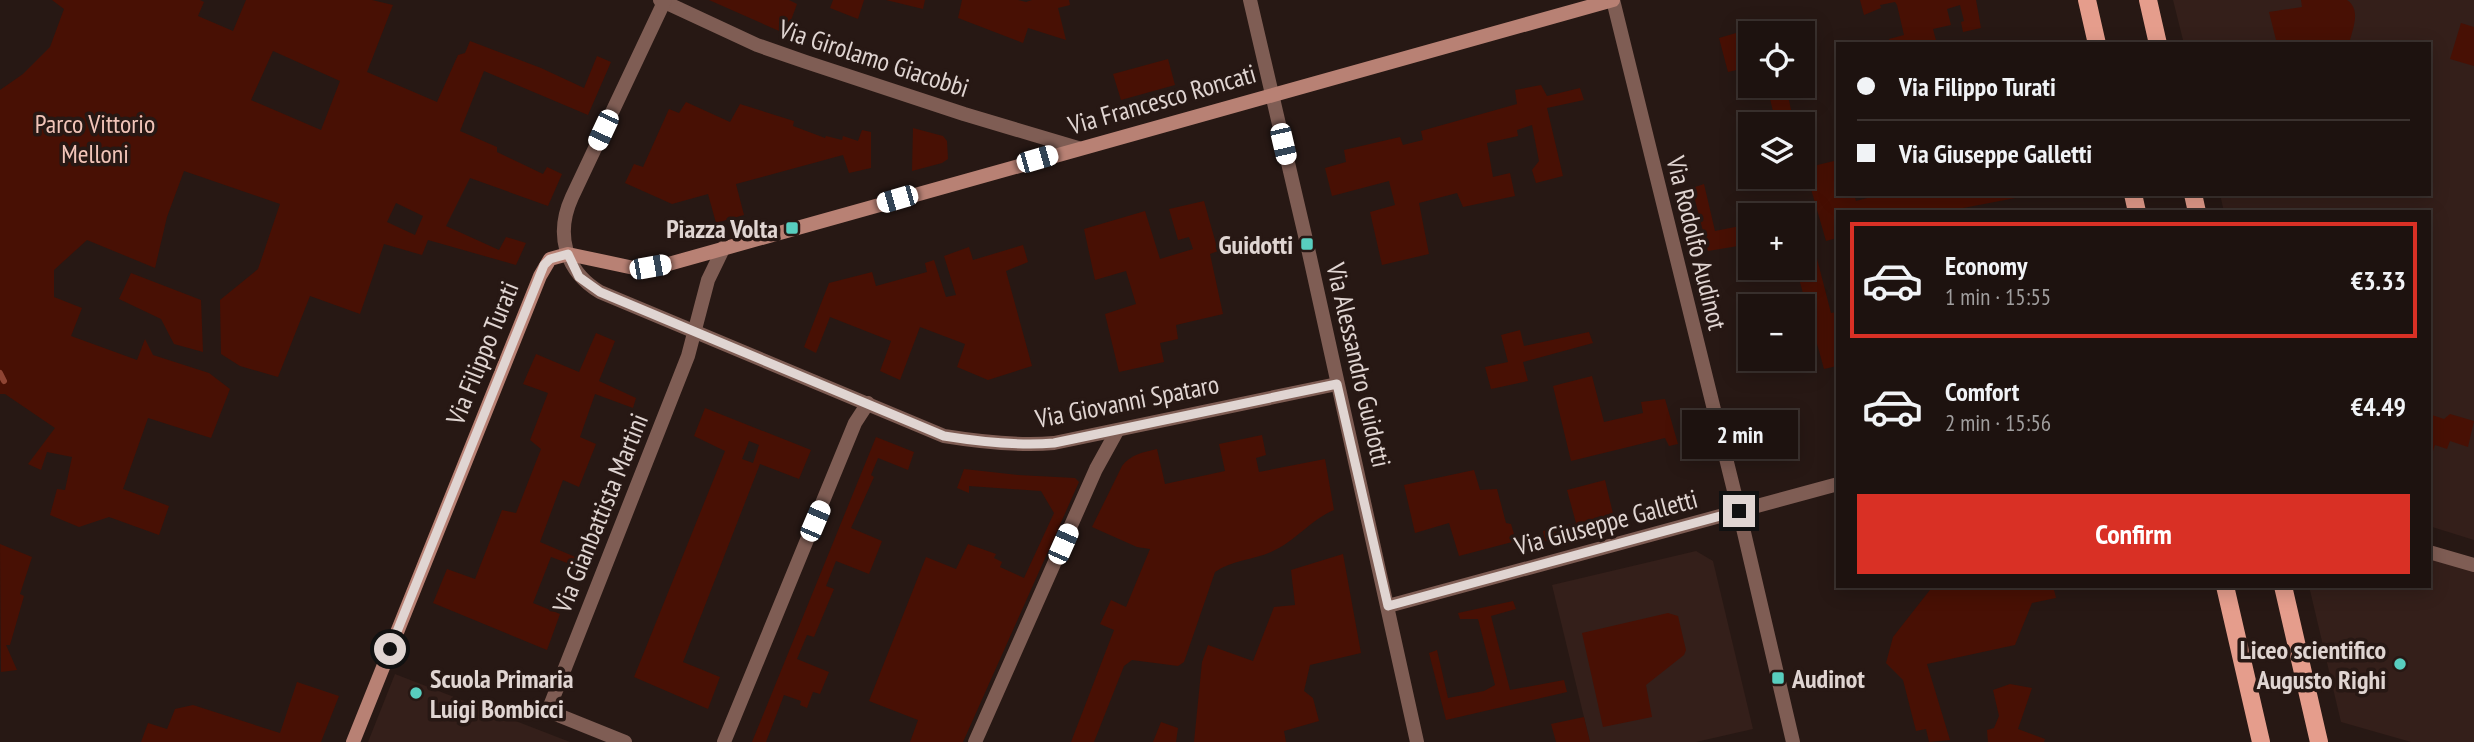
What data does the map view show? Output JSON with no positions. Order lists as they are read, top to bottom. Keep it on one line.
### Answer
{"streets":{"street":["Via Girolamo Giacobbi","Via Francesco Roncati","Via Rodolfo Audinot","Via Filippo Turati","Via Alessandro Guidotti","Via Giovanni Spataro","Via Gianbattista Martini","Via Giuseppe Galletti"]},"crossings":[["Via Girolamo Giacobbi","Via Francesco Roncati"],["Via Francesco Roncati","Via Rodolfo Audinot"],["Via Francesco Roncati","Via Filippo Turati"],["Via Francesco Roncati","Via Alessandro Guidotti"],["Via Francesco Roncati","Via Giovanni Spataro"],["Via Francesco Roncati","Via Gianbattista Martini"],["Via Rodolfo Audinot","Via Giuseppe Galletti"],["Via Filippo Turati","Via Giovanni Spataro"],["Via Alessandro Guidotti","Via Giovanni Spataro"],["Via Alessandro Guidotti","Via Giuseppe Galletti"],["Via Giovanni Spataro","Via Gianbattista Martini"]],"parks":["Parco Vittorio Melloni"],"places":{"transit":["Piazza Volta","Guidotti","Audinot"],"other":["Liceo scientifico Augusto Righi","Scuola Primaria Luigi Bombicci"]},"page":{"map_buttons":["+","−"],"banner":["Via Filippo Turati","Via Giuseppe Galletti"],"list":[{"name":"Economy","note":"1 min · 15:55","value":"€3.33"},{"name":"Comfort","note":"2 min · 15:56","value":"€4.49"}],"bubble":"2 min","buttons":"Confirm"}}
